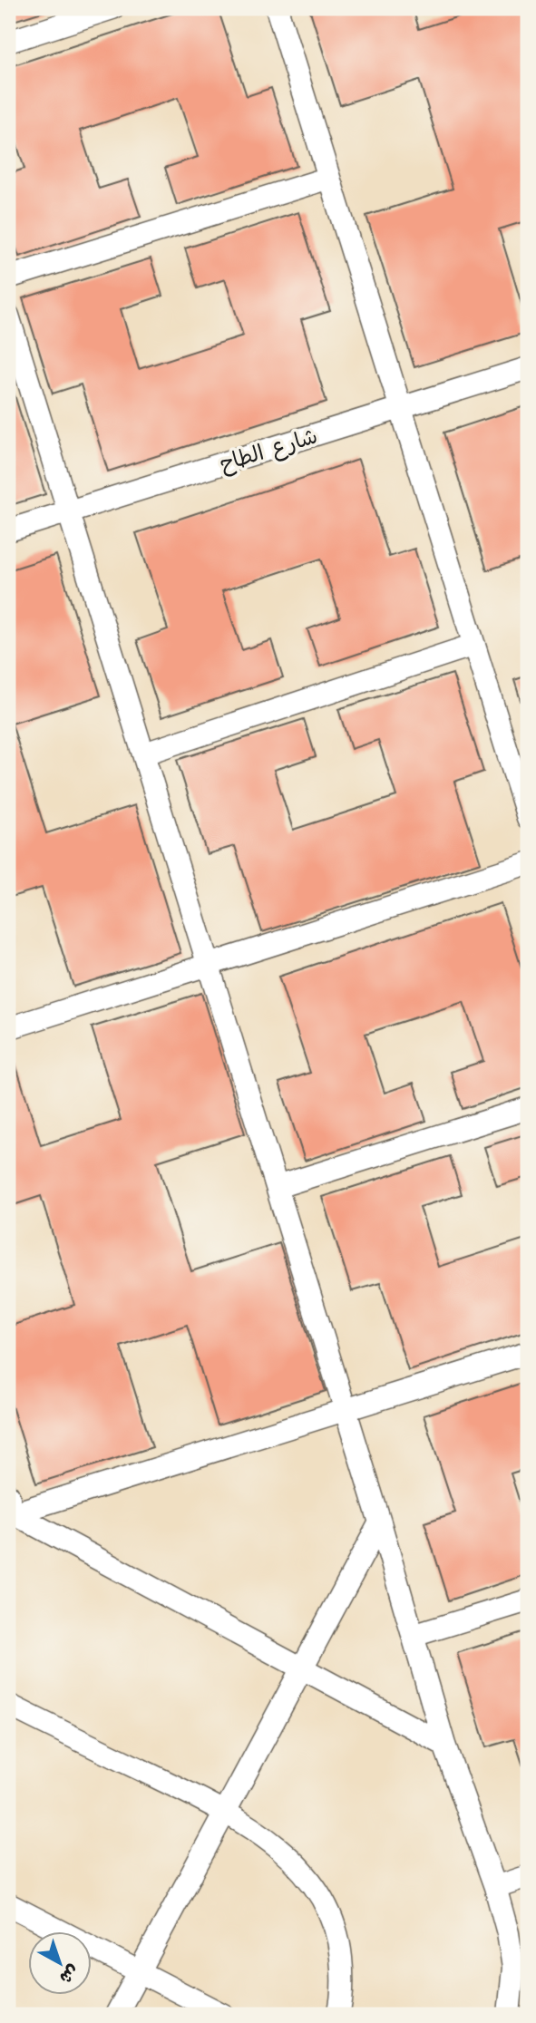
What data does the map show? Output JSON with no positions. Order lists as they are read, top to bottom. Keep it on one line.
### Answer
{"streets":{"street":["شارع الطاح"]},"north":"bottom right"}
